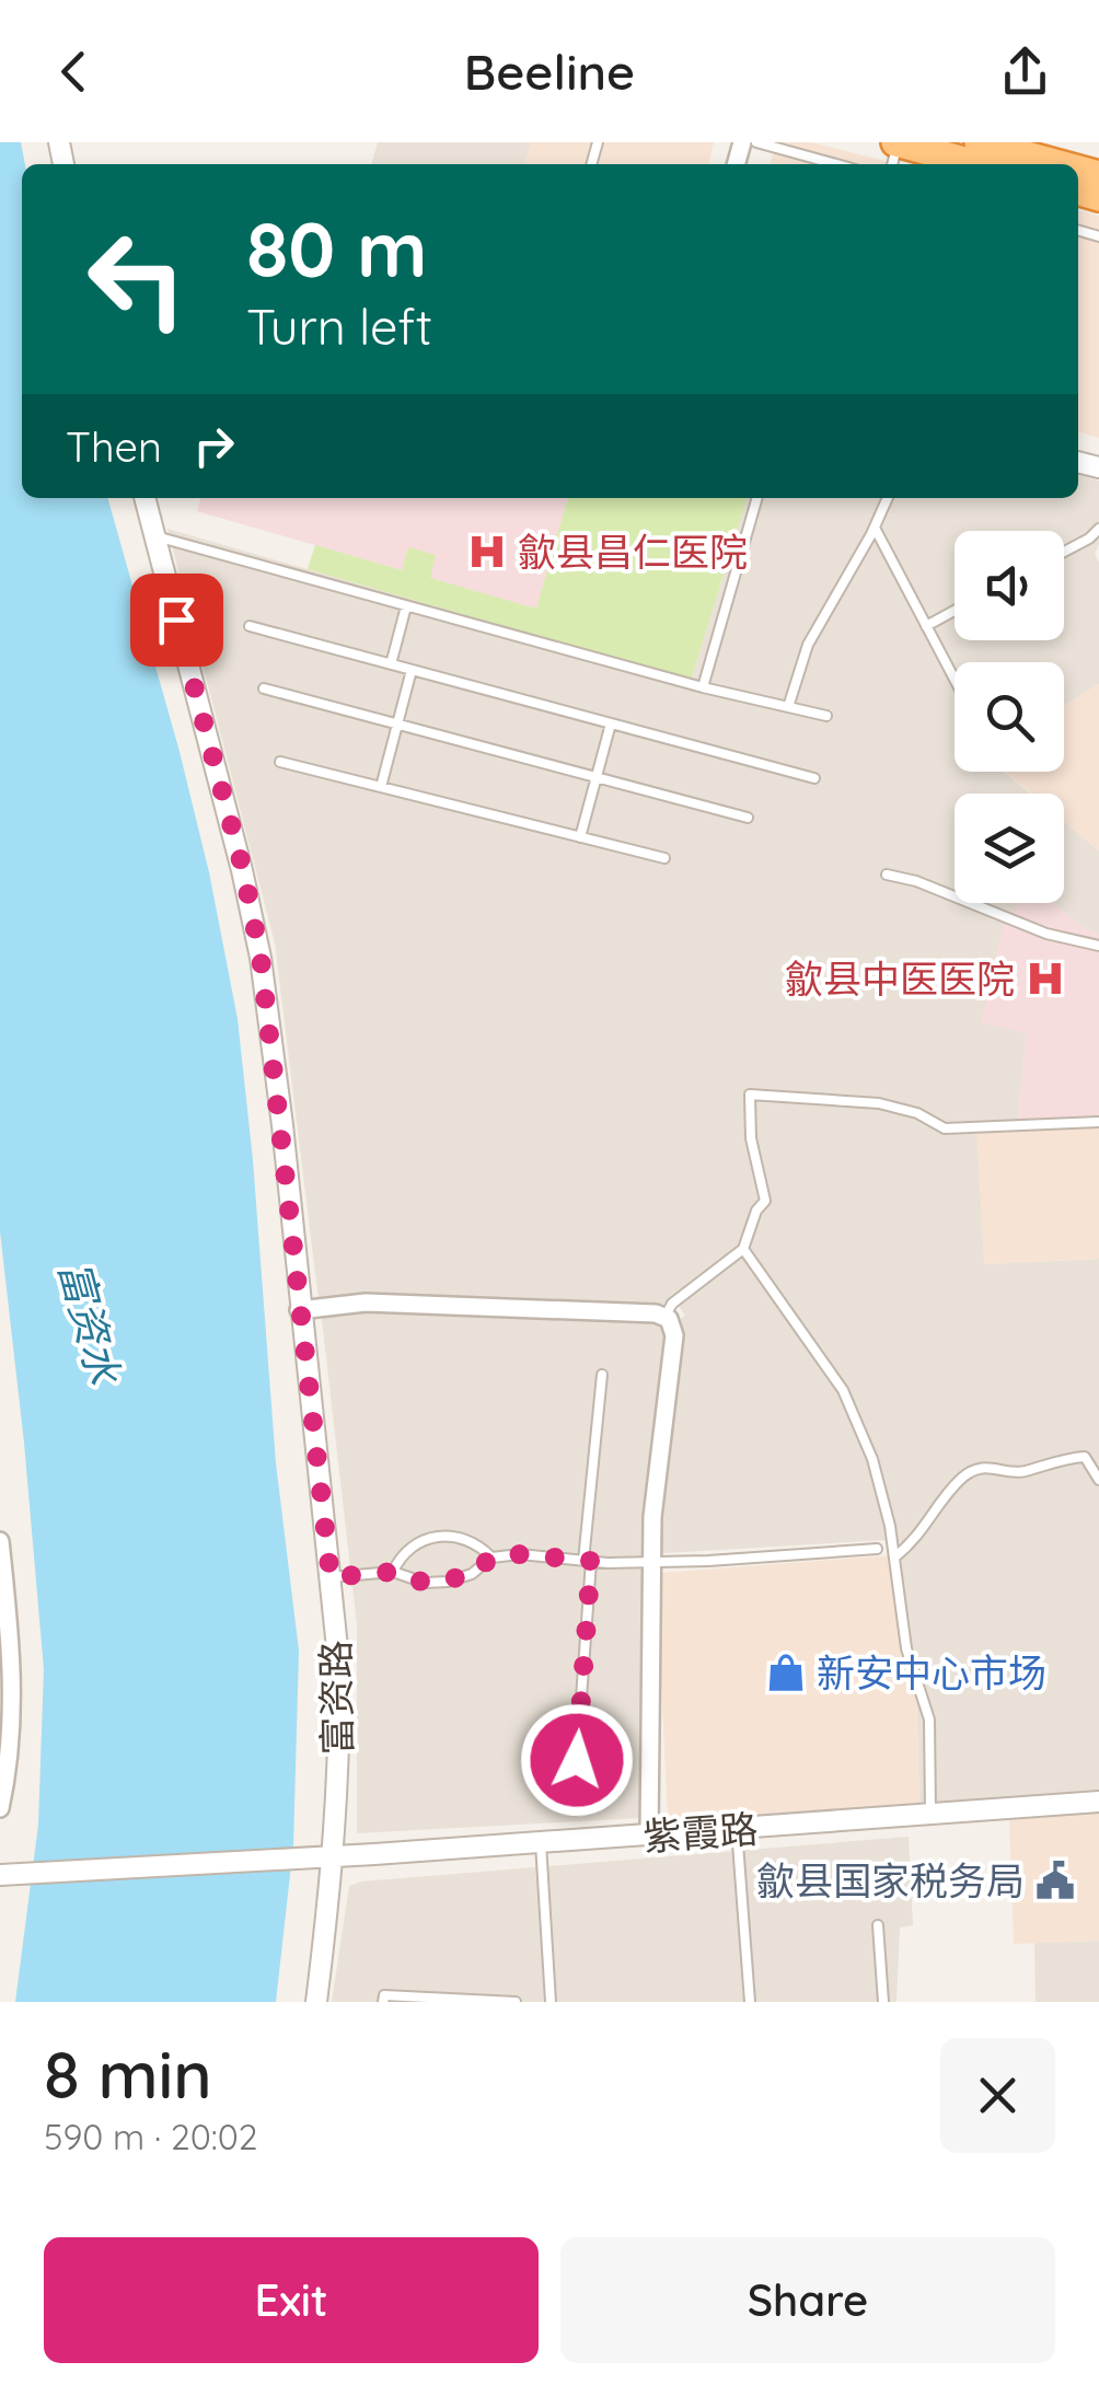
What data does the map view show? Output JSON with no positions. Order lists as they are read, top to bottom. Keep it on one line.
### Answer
{"streets":{"street":["富资路","紫霞路"]},"crossings":[["富资路","紫霞路"]],"water":["富资水"],"places":{"hospital":["歙县昌仁医院","歙县中医医院"],"shop":["新安中心市场"],"public building":["歙县国家税务局"]},"page":{"header":"Beeline","turn":["80 m","Turn left"],"then":"Then","heading":["8 min","590 m · 20:02"],"buttons":["Exit","Share"]}}
